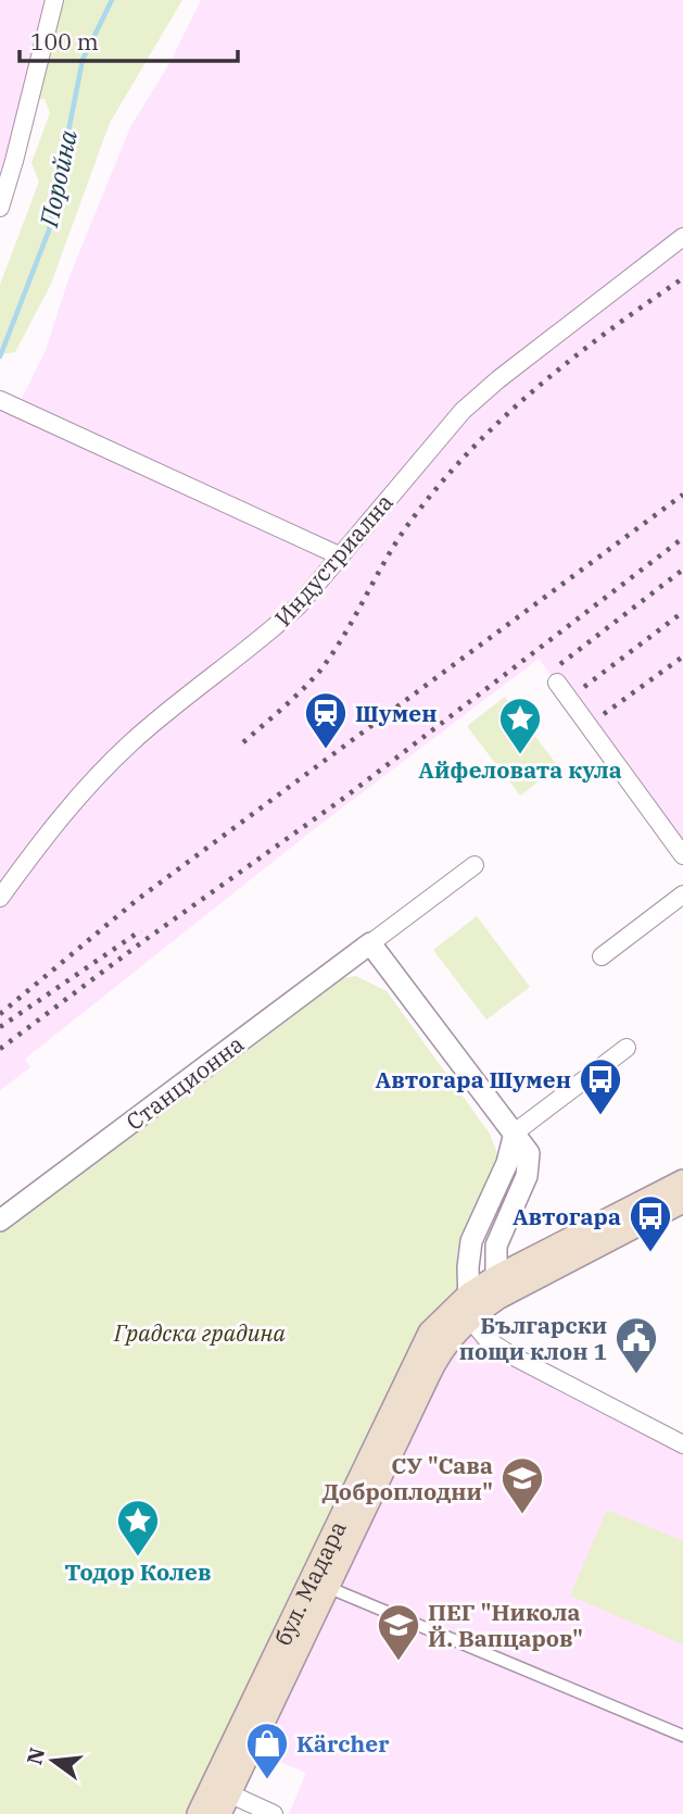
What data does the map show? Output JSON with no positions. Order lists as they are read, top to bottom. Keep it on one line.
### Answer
{"streets":{"main road":["бул. Мадара"],"street":["Индустриална","Станционна"]},"water":["Поройна"],"parks":["Градска градина"],"places":{"station":["Шумен"],"place":["Айфеловата кула","Тодор Колев"],"bus stop":["Автогара Шумен","Автогара"],"public building":["Български пощи клон 1"],"school or university":["СУ \"Сава Доброплодни\"","ПЕГ \"Никола Й. Вапцаров\""],"shop":["Kärcher"]},"scale_bar":"100 m","north":"left"}
